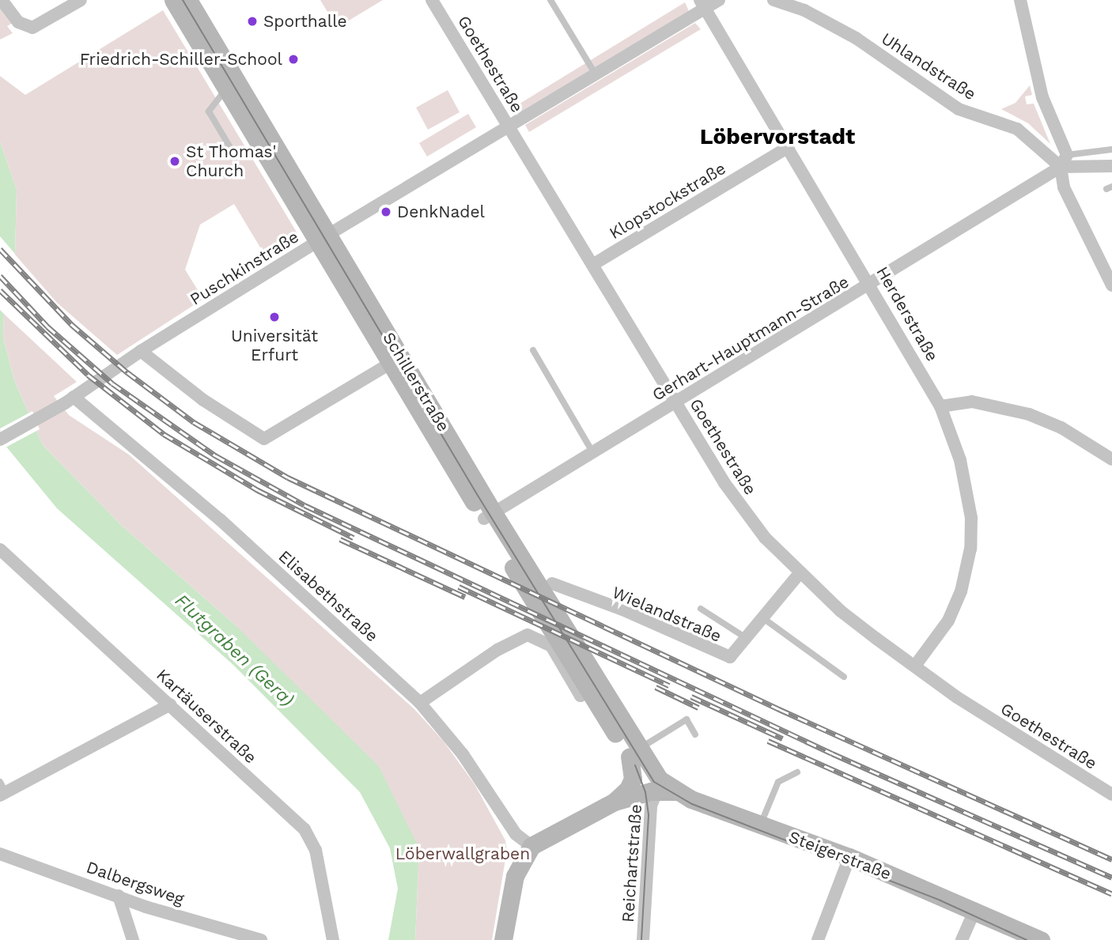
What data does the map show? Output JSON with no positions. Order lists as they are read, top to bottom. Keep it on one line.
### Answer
{"streets":{"main road":["Schillerstraße","Steigerstraße"],"street":["Goethestraße","Uhlandstraße","Klopstockstraße","Puschkinstraße","Herderstraße","Gerhart-Hauptmann-Straße","Elisabethstraße","Wielandstraße","Kartäuserstraße","Reichartstraße","Dalbergsweg"]},"crossings":[["Goethestraße","Klopstockstraße"],["Goethestraße","Puschkinstraße"],["Goethestraße","Herderstraße"],["Goethestraße","Gerhart-Hauptmann-Straße"],["Goethestraße","Wielandstraße"],["Uhlandstraße","Gerhart-Hauptmann-Straße"],["Klopstockstraße","Herderstraße"],["Puschkinstraße","Herderstraße"],["Puschkinstraße","Schillerstraße"],["Puschkinstraße","Elisabethstraße"],["Herderstraße","Gerhart-Hauptmann-Straße"],["Gerhart-Hauptmann-Straße","Schillerstraße"],["Schillerstraße","Elisabethstraße"],["Schillerstraße","Steigerstraße"],["Steigerstraße","Reichartstraße"]],"districts":["Löbervorstadt"],"water":["Flutgraben (Gera)"],"parks":["Löberwallgraben"],"places":["Sporthalle","Friedrich-Schiller-School","St Thomas' Church","DenkNadel","Universität Erfurt"]}
